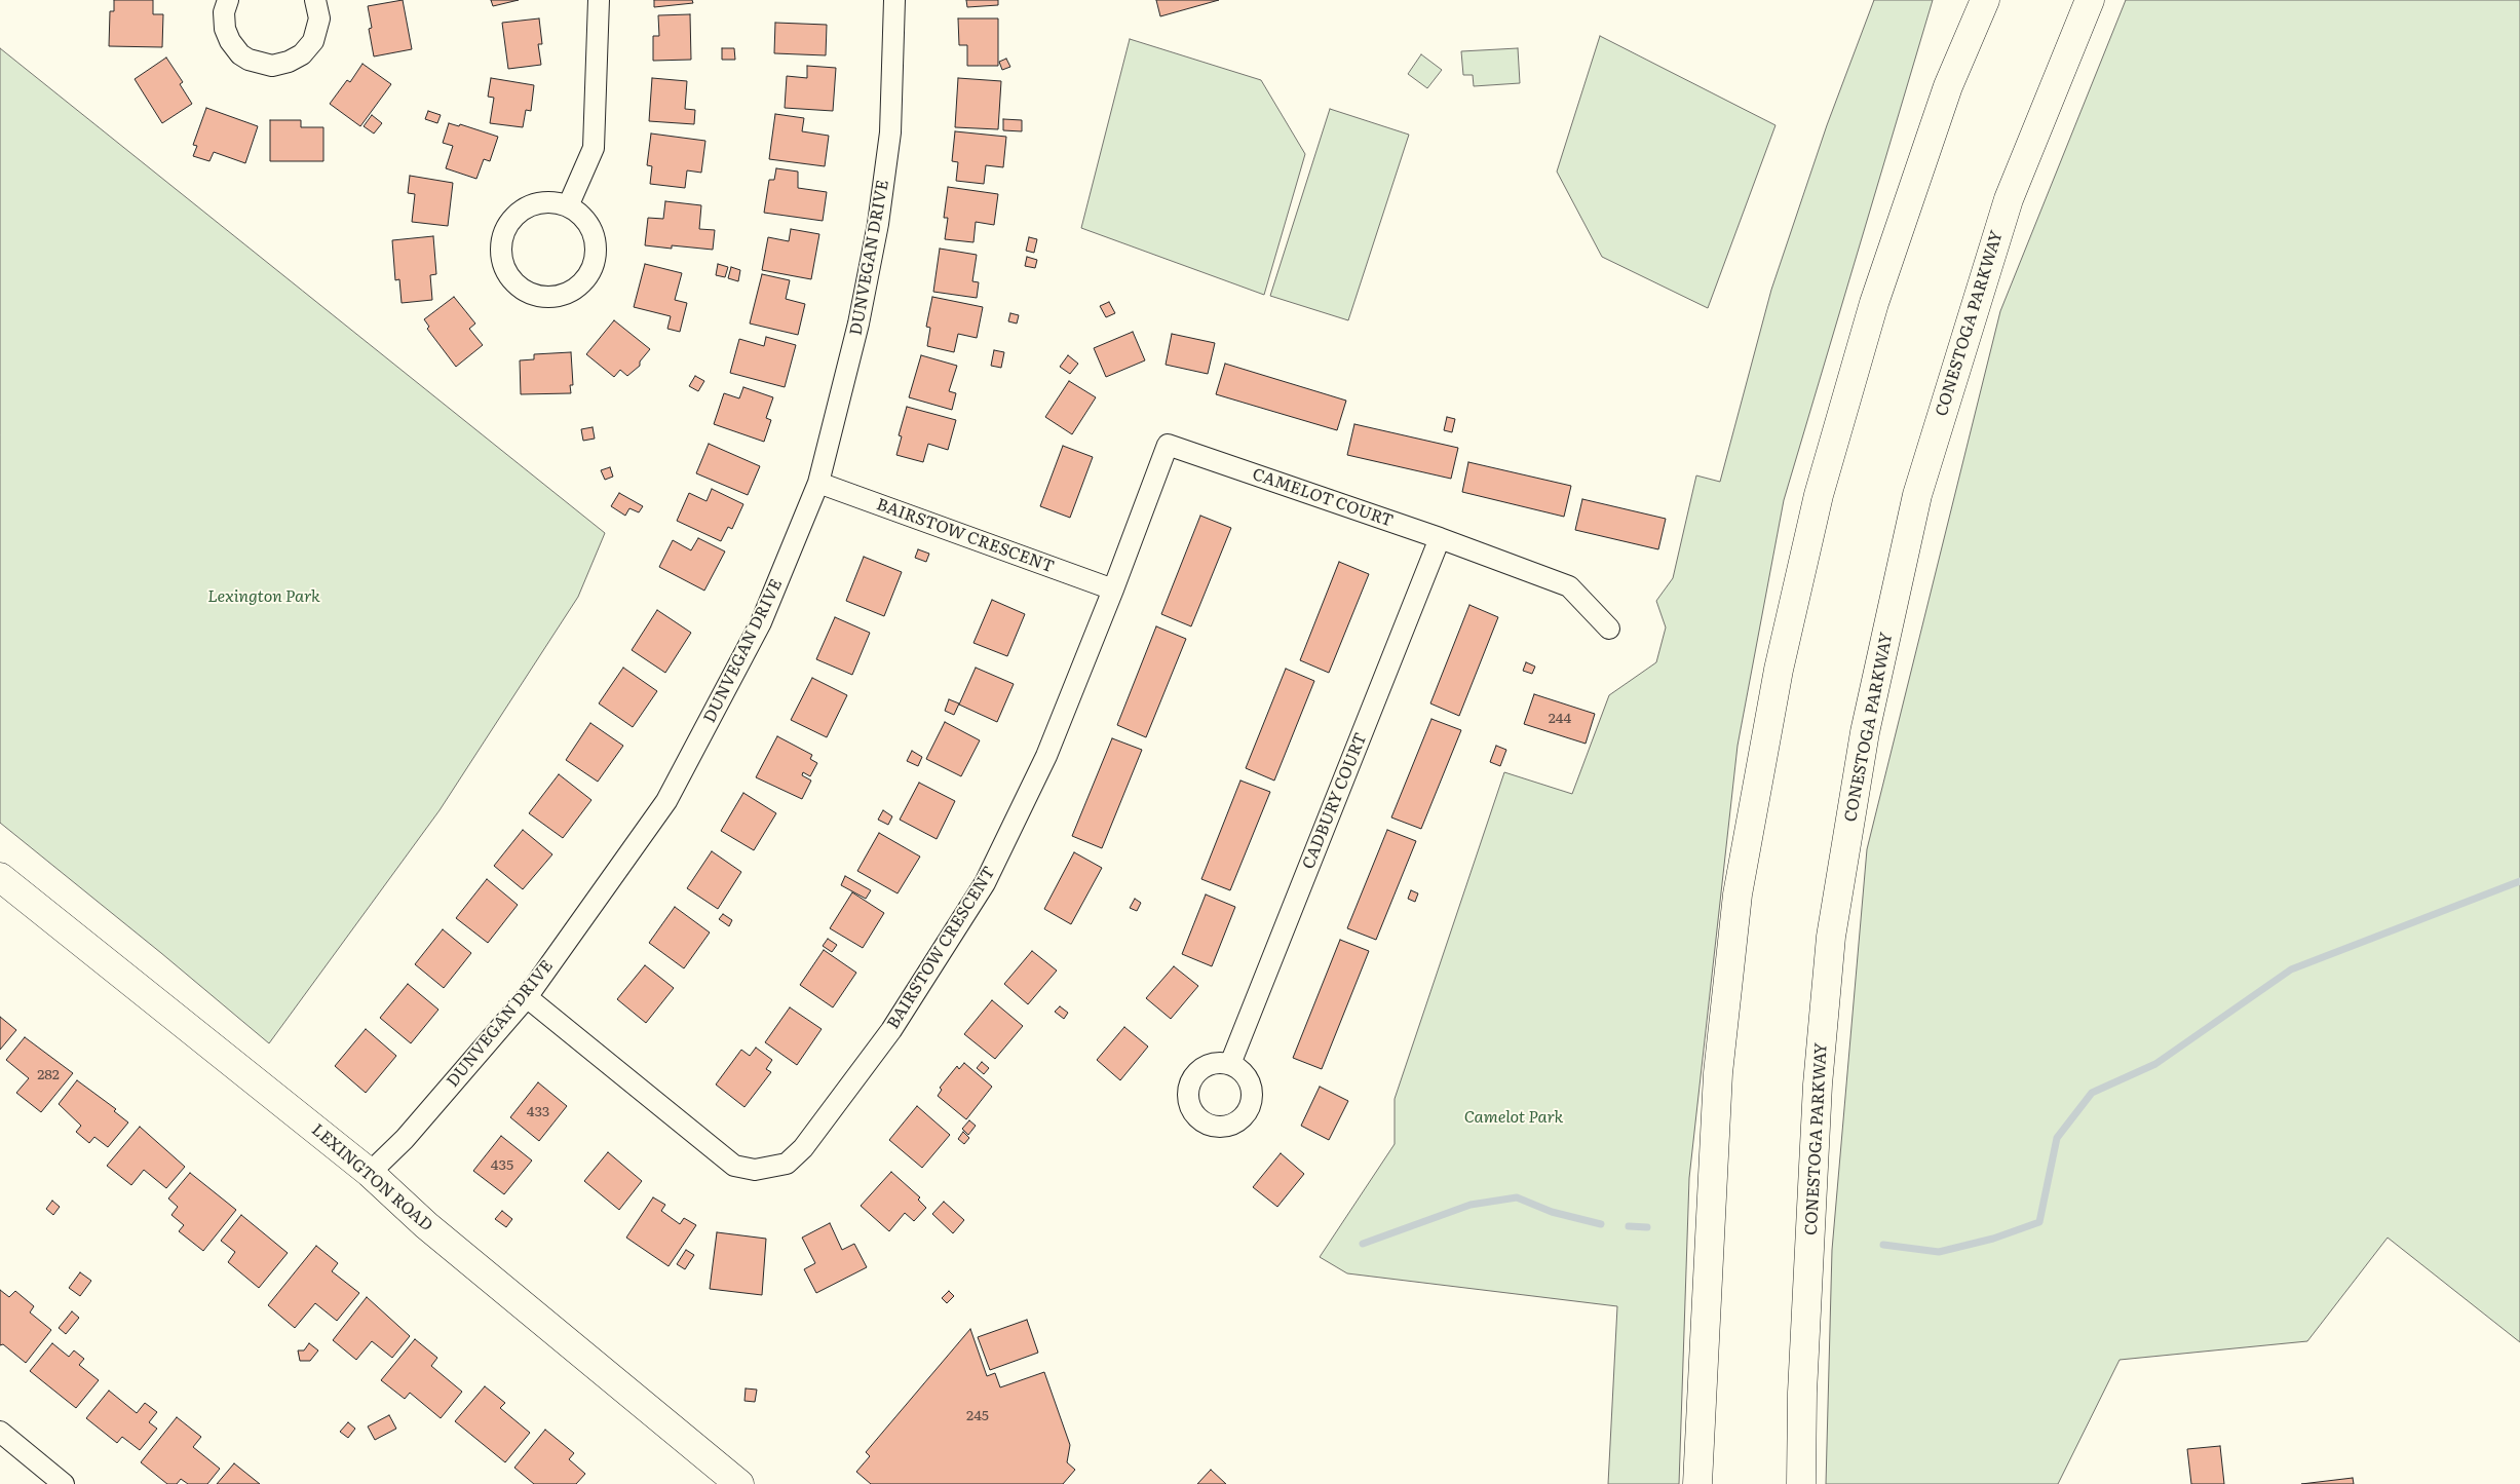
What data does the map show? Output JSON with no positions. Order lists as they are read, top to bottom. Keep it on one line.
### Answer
{"streets":{"main road":["CONESTOGA PARKWAY","LEXINGTON ROAD"],"street":["DUNVEGAN DRIVE","CAMELOT COURT","BAIRSTOW CRESCENT","CADBURY COURT"]},"crossings":[["DUNVEGAN DRIVE","BAIRSTOW CRESCENT"],["DUNVEGAN DRIVE","LEXINGTON ROAD"],["CAMELOT COURT","BAIRSTOW CRESCENT"],["CAMELOT COURT","CADBURY COURT"]],"parks":["Lexington Park","Camelot Park"],"house_numbers":["244","282","433","435","245"]}
